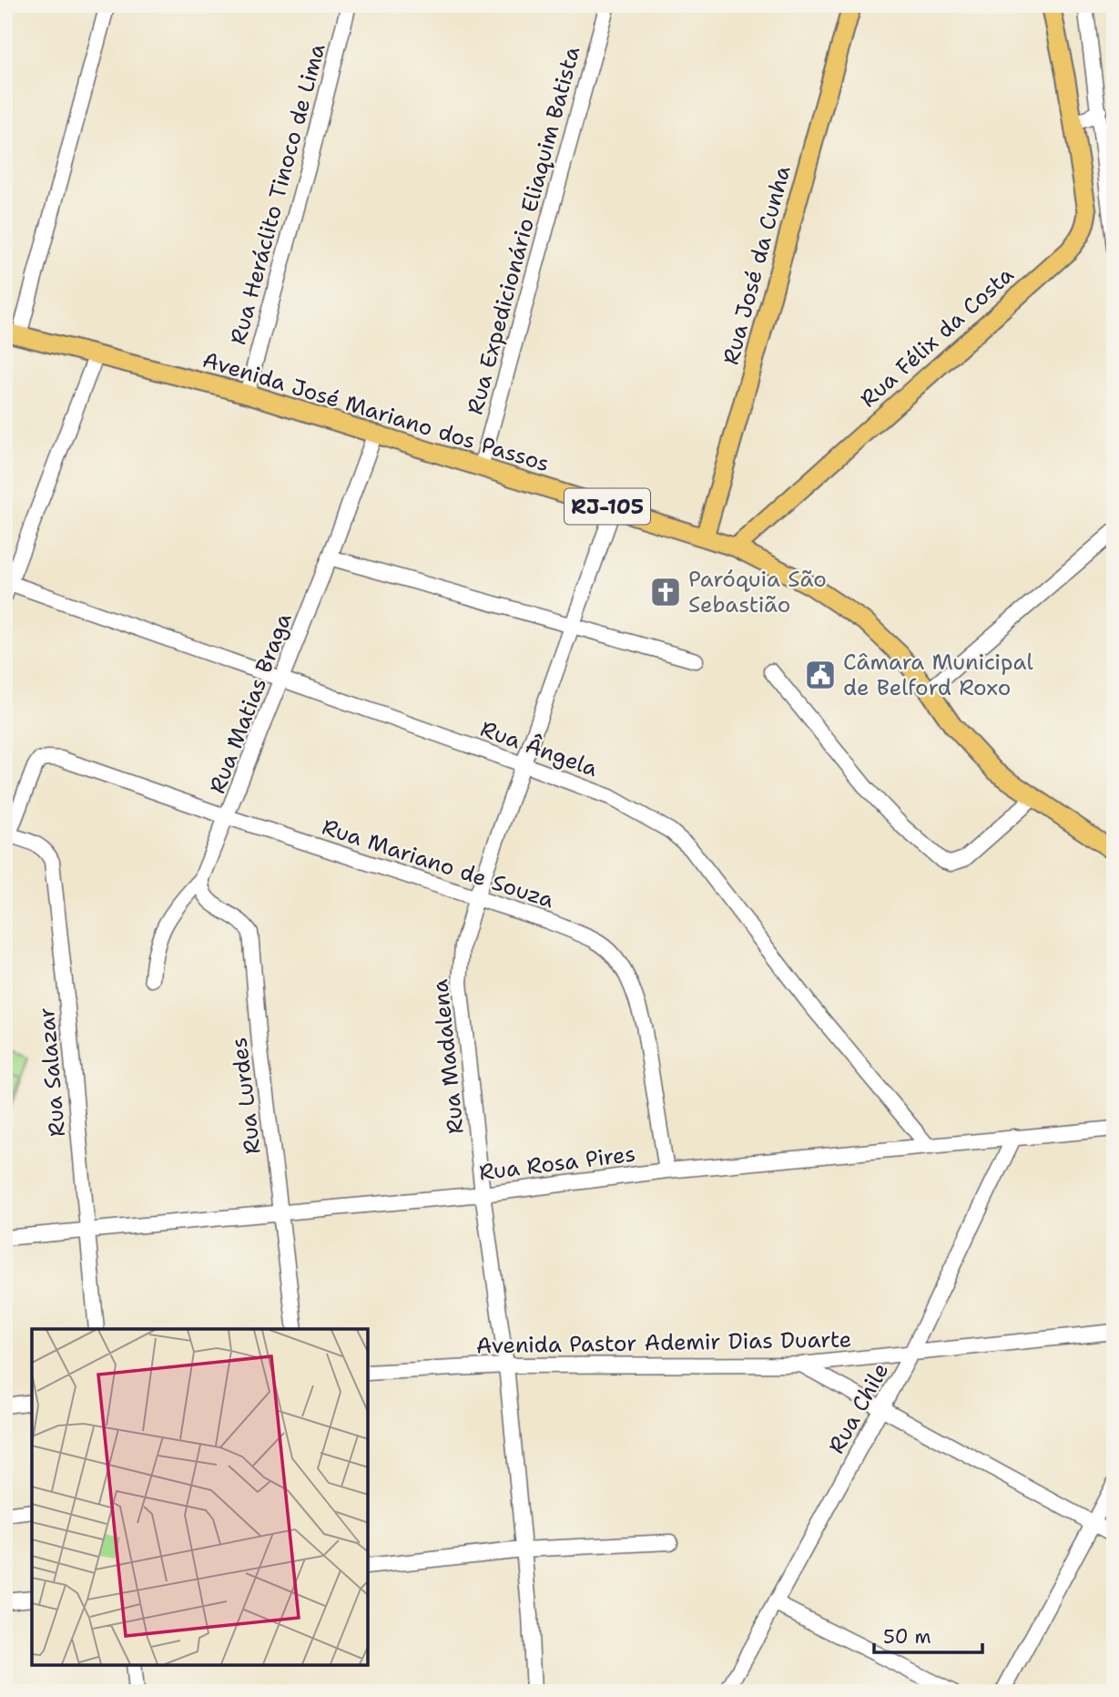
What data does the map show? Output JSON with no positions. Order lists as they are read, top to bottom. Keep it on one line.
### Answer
{"streets":{"main road":["Rua José da Cunha","Rua Félix da Costa","Avenida José Mariano dos Passos","RJ-105"],"street":["Rua Heráclito Tinoco de Lima","Rua Expedicionário Eliaquim Batista","Rua Matias Braga","Rua Ângela","Rua Mariano de Souza","Rua Madalena","Rua Salazar","Rua Lurdes","Rua Rosa Pires","Avenida Pastor Ademir Dias Duarte","Rua Chile"]},"crossings":[["Rua Heráclito Tinoco de Lima","Avenida José Mariano dos Passos"],["Rua Expedicionário Eliaquim Batista","Avenida José Mariano dos Passos"],["Rua José da Cunha","Avenida José Mariano dos Passos"],["Rua Félix da Costa","Avenida José Mariano dos Passos"],["Avenida José Mariano dos Passos","Rua Matias Braga"],["Avenida José Mariano dos Passos","Rua Madalena"],["Rua Matias Braga","Rua Ângela"],["Rua Matias Braga","Rua Mariano de Souza"],["Rua Matias Braga","Rua Lurdes"],["Rua Ângela","Rua Madalena"],["Rua Ângela","Rua Rosa Pires"],["Rua Mariano de Souza","Rua Madalena"],["Rua Mariano de Souza","Rua Salazar"],["Rua Mariano de Souza","Rua Rosa Pires"],["Rua Madalena","Rua Rosa Pires"],["Rua Madalena","Avenida Pastor Ademir Dias Duarte"],["Rua Salazar","Rua Rosa Pires"],["Rua Lurdes","Rua Rosa Pires"],["Rua Rosa Pires","Rua Chile"],["Avenida Pastor Ademir Dias Duarte","Rua Chile"]],"places":{"church":["Paróquia São Sebastião"],"public building":["Câmara Municipal de Belford Roxo"]},"scale_bar":"50 m"}
